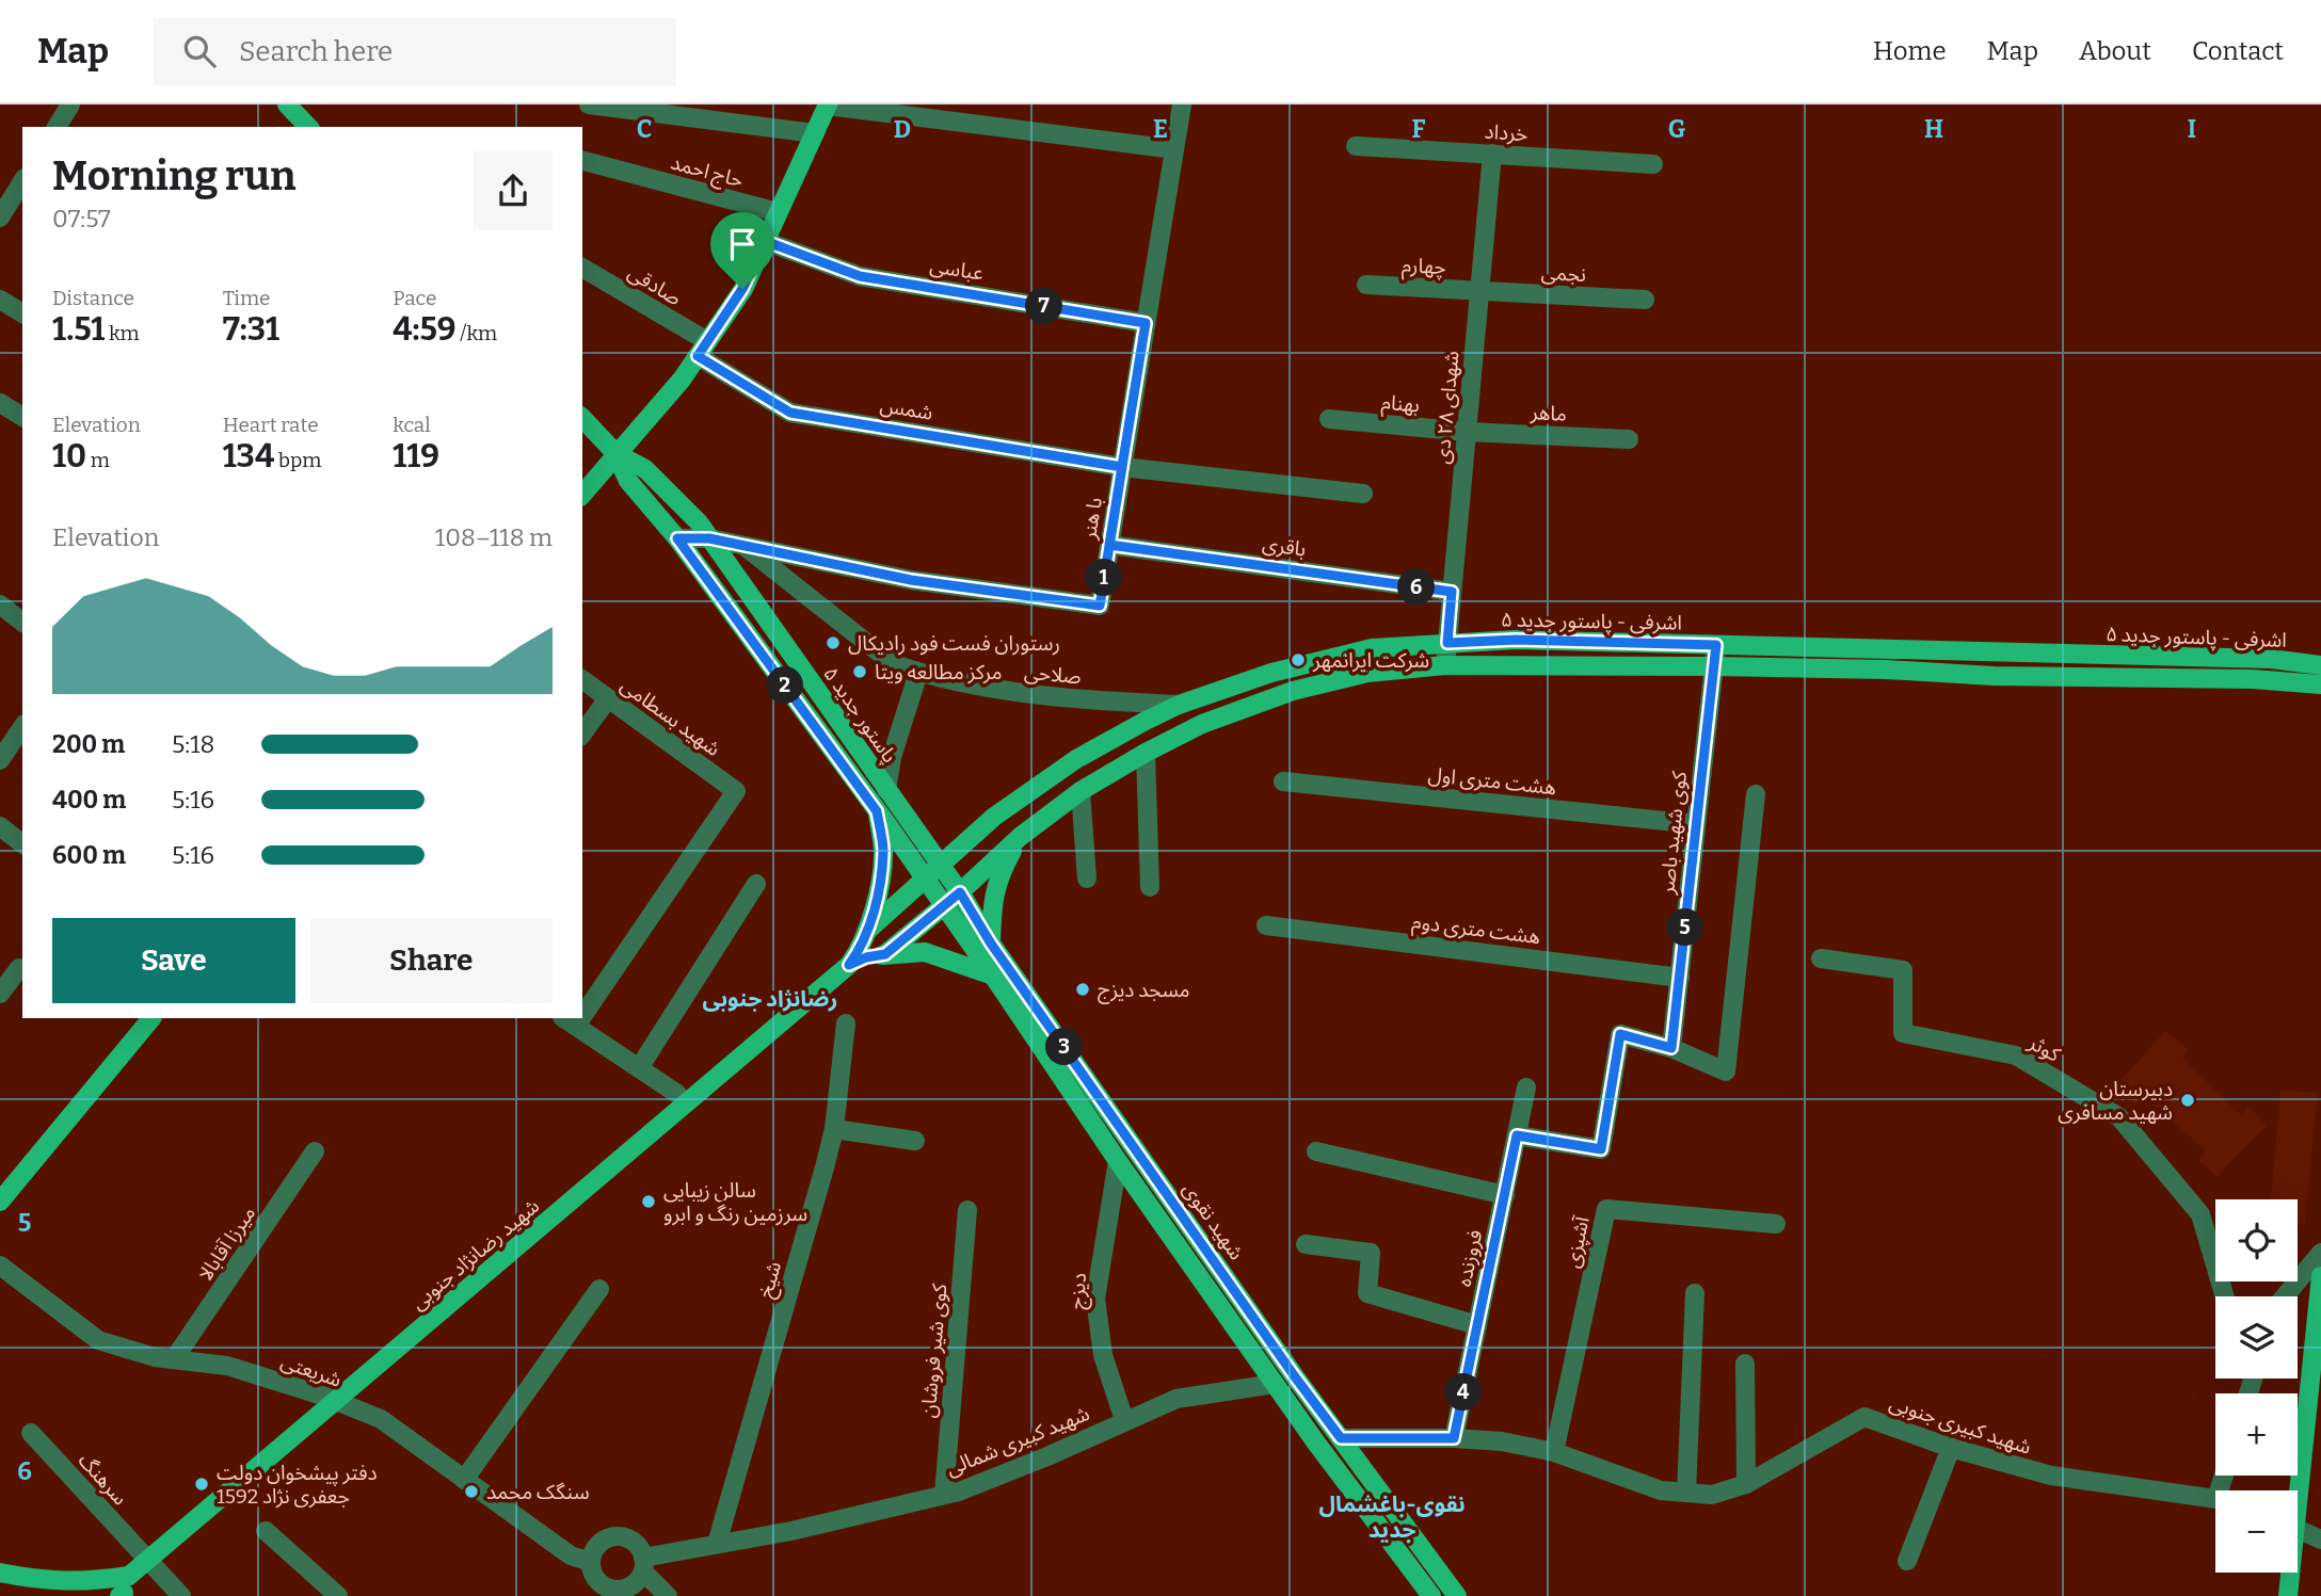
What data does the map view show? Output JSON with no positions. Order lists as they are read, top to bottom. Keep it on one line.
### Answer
{"streets":{"main road":["اشرفی - پاستور جدید ۵","پاستور جدید ۵","شهید نقوی","شهید رضانژاد جنوبی"],"street":["خرداد","حاج احمد","چهارم","عباسی","نجمی","صادقی","بهنام","شهدای ۲۸ دی","شمس","ماهر","با هنر","باقری","صلاحی","شهید بسطامی","هشت متری اول","کوی شهید باصر","هشت متری دوم","کوثر","آشپزی","میرزا آقابالا","فروزنده","شیخ","دیزج","کوی شیر فروشان","شریعتی","شهید کبیری جنوبی","شهید کبیری شمالی","سرهنگ"]},"crossings":[["خرداد","شهدای ۲۸ دی"],["چهارم","نجمی"],["چهارم","شهدای ۲۸ دی"],["عباسی","با هنر"],["نجمی","شهدای ۲۸ دی"],["صادقی","شمس"],["بهنام","شهدای ۲۸ دی"],["بهنام","ماهر"],["شهدای ۲۸ دی","ماهر"],["شهدای ۲۸ دی","باقری"],["شهدای ۲۸ دی","اشرفی - پاستور جدید ۵"],["شمس","با هنر"],["با هنر","باقری"],["با هنر","صلاحی"],["با هنر","پاستور جدید ۵"],["اشرفی - پاستور جدید ۵","صلاحی"],["اشرفی - پاستور جدید ۵","پاستور جدید ۵"],["اشرفی - پاستور جدید ۵","کوی شهید باصر"],["اشرفی - پاستور جدید ۵","شهید نقوی"],["پاستور جدید ۵","شهید نقوی"],["هشت متری اول","کوی شهید باصر"],["کوی شهید باصر","هشت متری دوم"],["شهید نقوی","شهید کبیری جنوبی"],["آشپزی","شهید کبیری جنوبی"],["میرزا آقابالا","شریعتی"],["فروزنده","شهید کبیری جنوبی"],["شیخ","شهید کبیری شمالی"],["دیزج","شهید کبیری شمالی"],["کوی شیر فروشان","شهید کبیری شمالی"],["شریعتی","شهید کبیری شمالی"]],"districts":["رضانژاد جنوبی","نقوی-باغشمال جدید"],"places":["رستوران فست فود رادیکال","شرکت ایرانمهر","مرکز مطالعه ویتا","مسجد دیزج","دبیرستان شهید مسافری","سالن زیبایی سرزمین رنگ و ابرو","دفتر پیشخوان دولت 1592 جعفری نژاد","سنگک محمد"],"page":{"header":"Map","search":"Search here","nav":["Home","Map","About","Contact"],"heading":["Morning run","07:57"],"stats":[["Distance","1.51 km"],["Time","7:31"],["Pace","4:59 /km"],["Elevation","10 m"],["Heart rate","134 bpm"],["kcal","119"]],"pins":["7","1","6","2","5","3","4"],"chart":["Elevation","108–118 m"],"list":[{"name":"200 m","note":"5:18"},{"name":"400 m","note":"5:16"},{"name":"600 m","note":"5:16"}],"buttons":["Save","Share"],"map_buttons":["+","−"]},"grid":{"columns":["C","D","E","F","G","H","I"],"rows":["5","6"]}}
